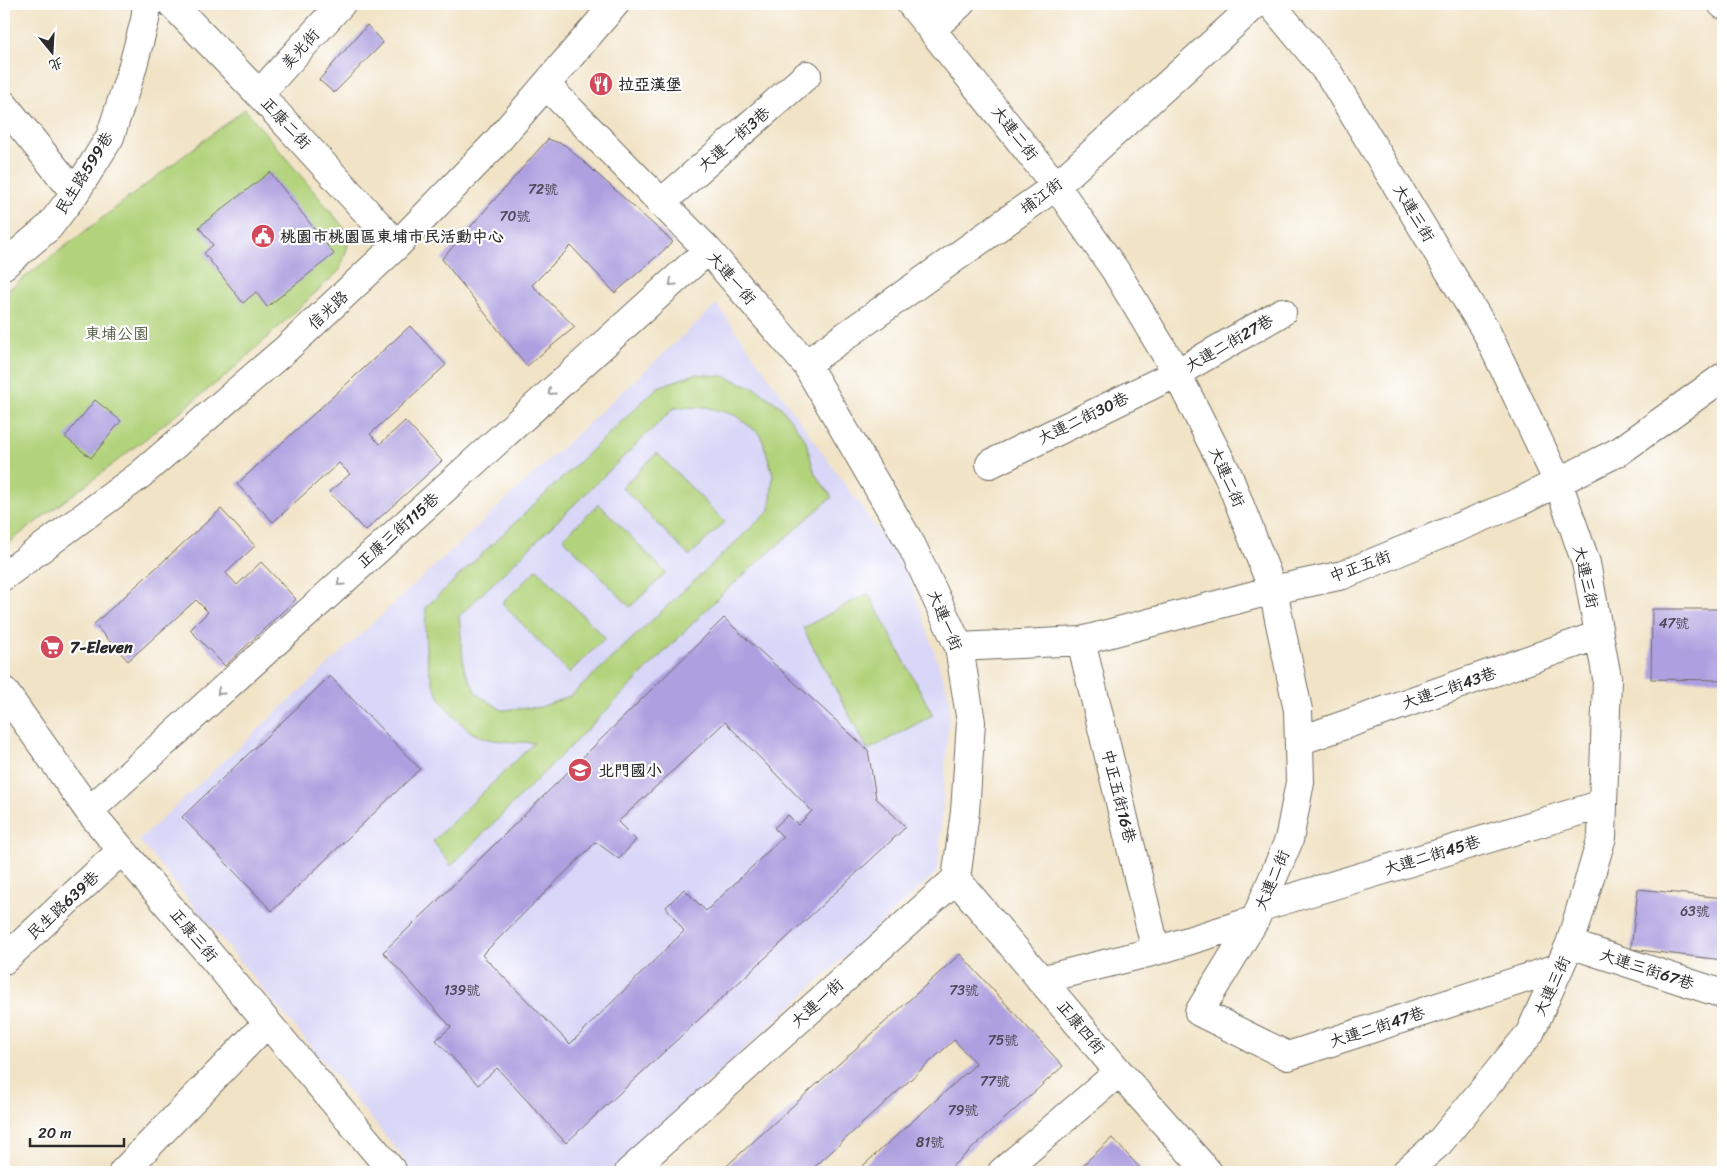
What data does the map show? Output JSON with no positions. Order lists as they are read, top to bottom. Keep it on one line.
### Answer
{"streets":{"street":["美光街","正康二街","大連二街","大連一街3巷","民生路599巷","埔江街","大連三街","大連一街","信光路","大連二街27巷","大連二街30巷","正康三街115巷","中正五街","大連二街43巷","中正五街16巷","大連二街45巷","民生路639巷","正康三街","大連三街67巷","正康四街","大連二街47巷"]},"crossings":[["美光街","正康二街"],["正康二街","信光路"],["大連二街","埔江街"],["大連二街","大連二街27巷"],["大連二街","大連二街30巷"],["大連二街","中正五街"],["大連二街","大連二街43巷"],["大連二街","大連二街45巷"],["大連二街","大連二街47巷"],["大連一街3巷","大連一街"],["埔江街","大連一街"],["大連三街","中正五街"],["大連三街","大連二街43巷"],["大連三街","大連二街45巷"],["大連三街","大連三街67巷"],["大連三街","大連二街47巷"],["大連一街","信光路"],["大連一街","正康三街115巷"],["大連一街","中正五街"],["大連一街","正康四街"],["大連二街27巷","大連二街30巷"],["正康三街115巷","正康三街"],["中正五街","中正五街16巷"],["中正五街16巷","大連二街45巷"],["大連二街45巷","正康四街"],["民生路639巷","正康三街"],["大連三街67巷","大連二街47巷"]],"one_way":["正康三街115巷"],"parks":["東埔公園"],"places":{"restaurant":["拉亞漢堡"],"public building":["桃園市桃園區東埔市民活動中心"],"supermarket":["7-Eleven"],"school or university":["北門國小"]},"house_numbers":["72號","70號","47號","63號","139號","73號","75號","77號","79號","81號"],"scale_bar":"20 m","north":"bottom"}
